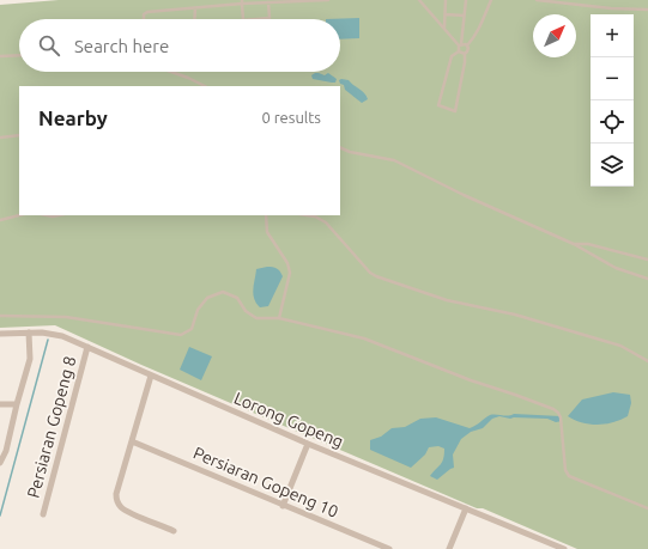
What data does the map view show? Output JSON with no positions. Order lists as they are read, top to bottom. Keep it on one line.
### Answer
{"streets":{"street":["Lorong Gopeng","Persiaran Gopeng 8","Persiaran Gopeng 10"]},"crossings":[["Lorong Gopeng","Persiaran Gopeng 8"]],"north":"top right","page":{"map_buttons":["+","−"],"search":"Search here","heading":["Nearby","0 results"]}}
